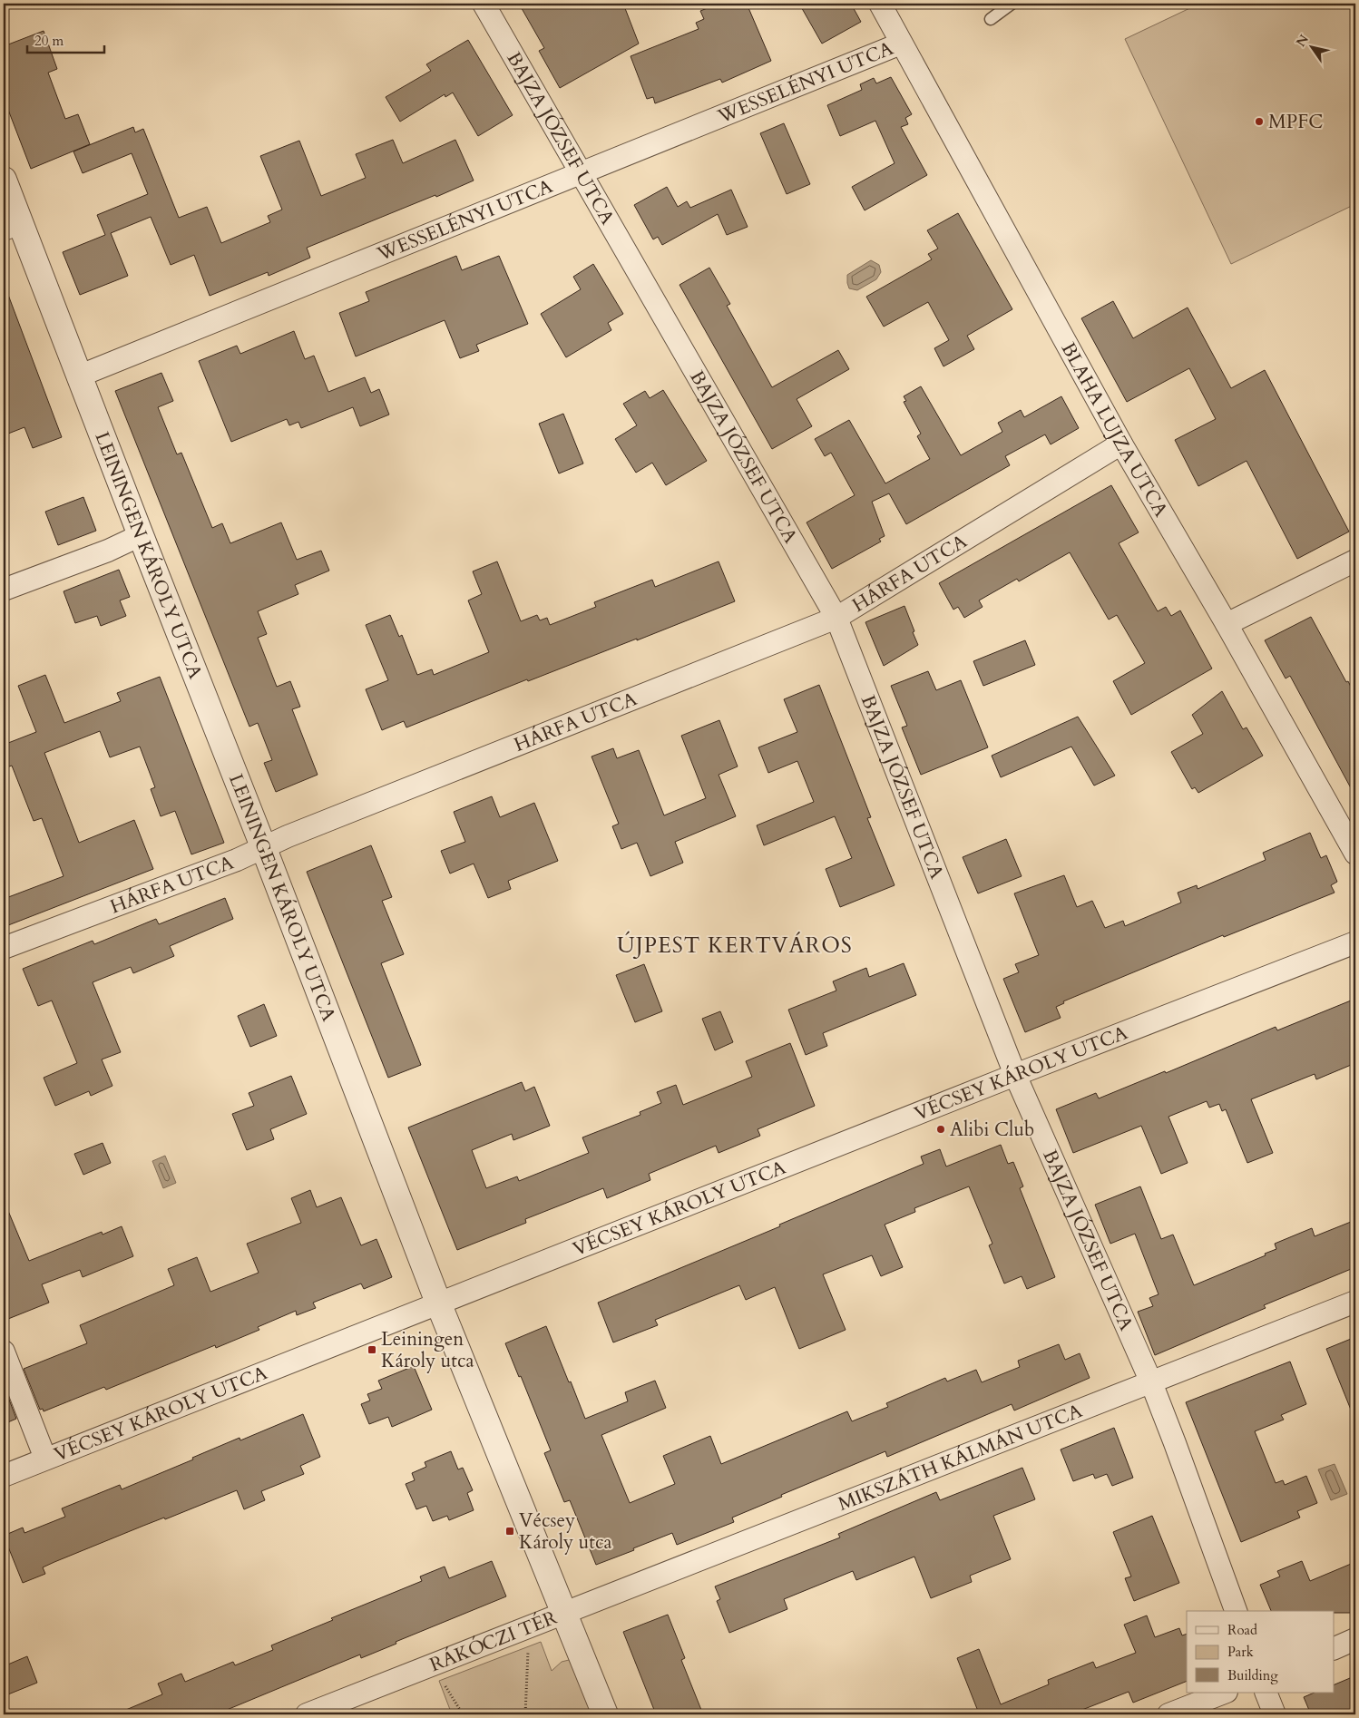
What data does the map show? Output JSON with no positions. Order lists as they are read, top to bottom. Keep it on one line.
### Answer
{"streets":{"street":["WESSELÉNYI UTCA","BAJZA JÓZSEF UTCA","BLAHA LUJZA UTCA","LEININGEN KÁROLY UTCA","HÁRFA UTCA","VÉCSEY KÁROLY UTCA","MIKSZÁTH KÁLMÁN UTCA","RÁKÓCZI TÉR"]},"crossings":[["WESSELÉNYI UTCA","BAJZA JÓZSEF UTCA"],["WESSELÉNYI UTCA","BLAHA LUJZA UTCA"],["WESSELÉNYI UTCA","LEININGEN KÁROLY UTCA"],["BAJZA JÓZSEF UTCA","HÁRFA UTCA"],["BAJZA JÓZSEF UTCA","VÉCSEY KÁROLY UTCA"],["BAJZA JÓZSEF UTCA","MIKSZÁTH KÁLMÁN UTCA"],["BLAHA LUJZA UTCA","HÁRFA UTCA"],["LEININGEN KÁROLY UTCA","HÁRFA UTCA"],["LEININGEN KÁROLY UTCA","VÉCSEY KÁROLY UTCA"],["LEININGEN KÁROLY UTCA","MIKSZÁTH KÁLMÁN UTCA"],["LEININGEN KÁROLY UTCA","RÁKÓCZI TÉR"],["MIKSZÁTH KÁLMÁN UTCA","RÁKÓCZI TÉR"]],"districts":["ÚJPEST KERTVÁROS"],"places":{"other":["MPFC","Alibi Club"],"transit":["Leiningen Károly utca","Vécsey Károly utca"]},"legend":["Road","Park","Building"],"scale_bar":"20 m","north":"top left"}
